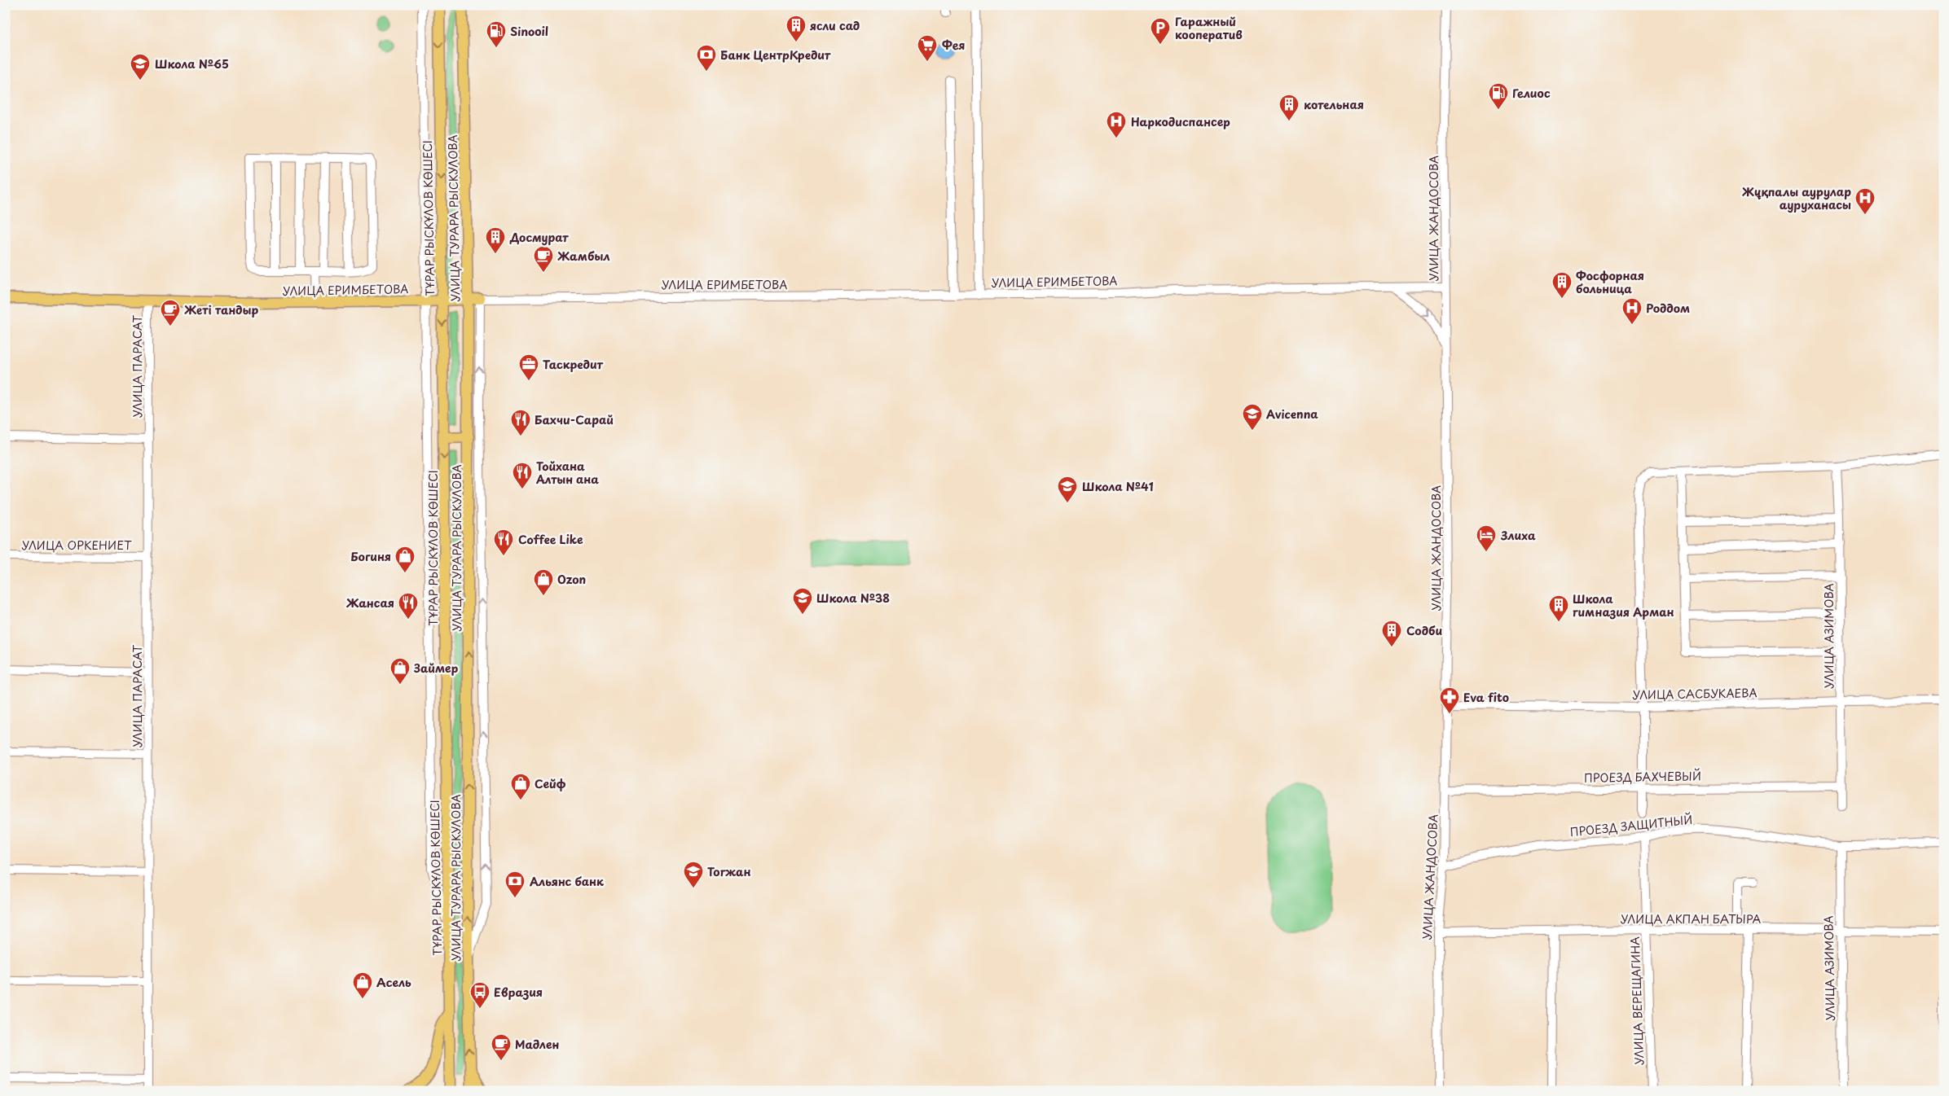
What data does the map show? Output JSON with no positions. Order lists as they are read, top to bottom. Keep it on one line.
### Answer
{"streets":{"main road":["ТҰРАР РЫСКҰЛОВ КӨШЕСІ","УЛИЦА ТУРАРА РЫСКУЛОВА","УЛИЦА ЕРИМБЕТОВА"],"street":["УЛИЦА ЖАНДОСОВА","УЛИЦА ПАРАСАТ","УЛИЦА ОРКЕНИЕТ","УЛИЦА АЗИМОВА","УЛИЦА САСБУКАЕВА","ПРОЕЗД БАХЧЕВЫЙ","ПРОЕЗД ЗАЩИТНЫЙ","УЛИЦА АКПАН БАТЫРА","УЛИЦА ВЕРЕЩАГИНА"]},"crossings":[["ТҰРАР РЫСКҰЛОВ КӨШЕСІ","УЛИЦА ЕРИМБЕТОВА"],["УЛИЦА ТУРАРА РЫСКУЛОВА","УЛИЦА ЕРИМБЕТОВА"],["УЛИЦА ЖАНДОСОВА","УЛИЦА ЕРИМБЕТОВА"],["УЛИЦА ЖАНДОСОВА","УЛИЦА САСБУКАЕВА"],["УЛИЦА ЖАНДОСОВА","ПРОЕЗД БАХЧЕВЫЙ"],["УЛИЦА ЖАНДОСОВА","ПРОЕЗД ЗАЩИТНЫЙ"],["УЛИЦА ЖАНДОСОВА","УЛИЦА АКПАН БАТЫРА"],["УЛИЦА ЕРИМБЕТОВА","УЛИЦА ПАРАСАТ"],["УЛИЦА ПАРАСАТ","УЛИЦА ОРКЕНИЕТ"],["УЛИЦА АЗИМОВА","УЛИЦА САСБУКАЕВА"],["УЛИЦА АЗИМОВА","ПРОЕЗД БАХЧЕВЫЙ"],["УЛИЦА АЗИМОВА","ПРОЕЗД ЗАЩИТНЫЙ"],["УЛИЦА АЗИМОВА","УЛИЦА АКПАН БАТЫРА"],["ПРОЕЗД ЗАЩИТНЫЙ","УЛИЦА ВЕРЕЩАГИНА"],["УЛИЦА АКПАН БАТЫРА","УЛИЦА ВЕРЕЩАГИНА"]],"one_way":["ТҰРАР РЫСКҰЛОВ КӨШЕСІ","УЛИЦА ТУРАРА РЫСКУЛОВА"],"places":{"building":["ясли сад","котельная","Досмурат","Фосфорная больница","Школа гимназия Арман","Содби"],"parking":["Гаражный кооператив"],"fuel station":["Sinooil","Гелиос"],"supermarket":["Фея"],"bank":["Банк ЦентрКредит","Альянс банк"],"school or university":["Школа №65","Avicenna","Школа №41","Школа №38","Тогжан"],"hospital":["Наркодиспансер","Жұқпалы аурулар ауруханасы","Роддом"],"cafe":["Жамбыл","Жеті тандыр","Мадлен"],"office":["Таскредит"],"restaurant":["Бахчи-Сарай","Тойхана Алтын ана","Coffee Like","Жансая"],"hotel":["Злиха"],"shop":["Богиня","Ozon","Займер","Сейф","Асель"],"pharmacy":["Eva fito"],"bus stop":["Евразия"]}}
